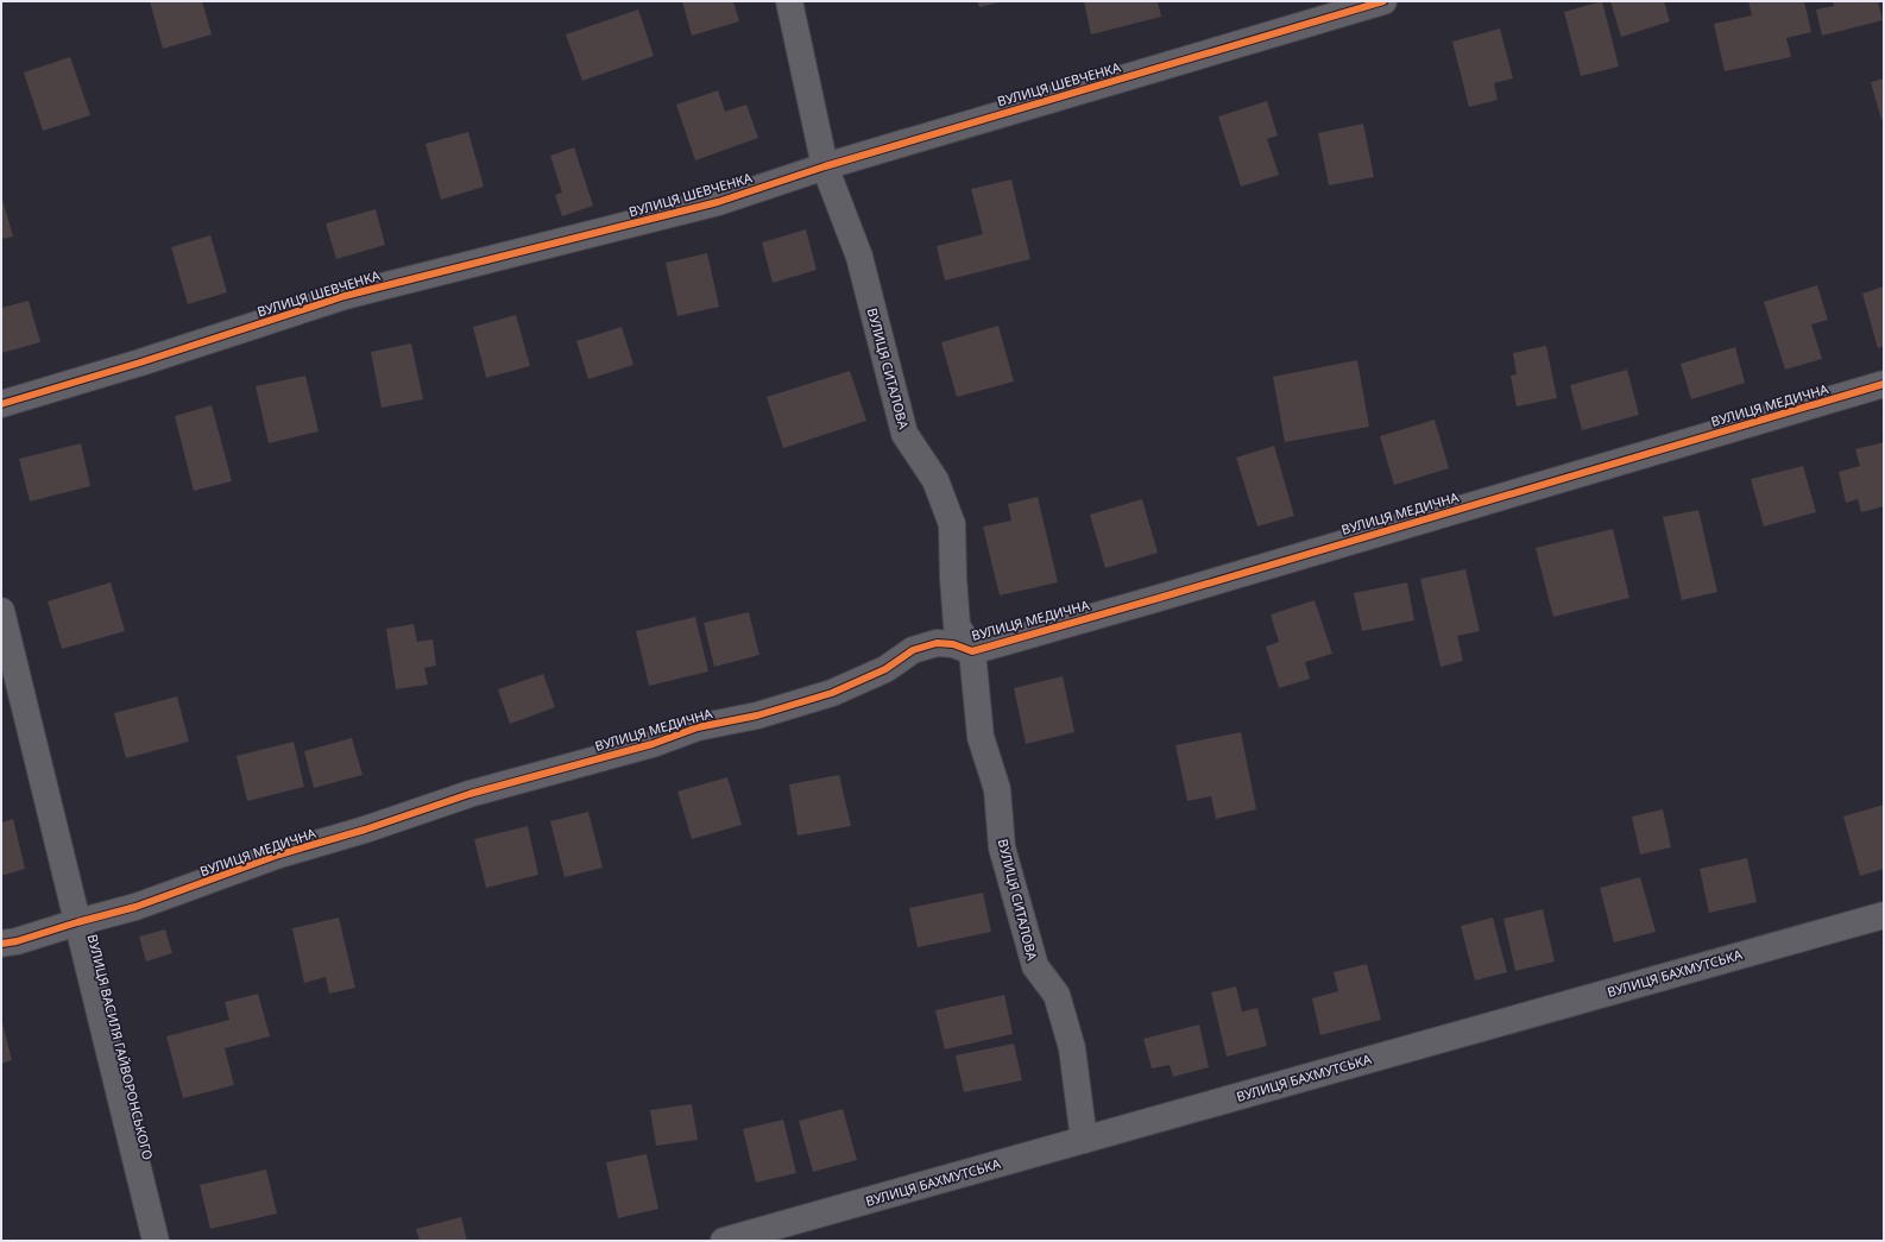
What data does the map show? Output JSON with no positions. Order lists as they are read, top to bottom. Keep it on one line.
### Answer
{"streets":{"street":["ВУЛИЦЯ ШЕВЧЕНКА","ВУЛИЦЯ СИТАЛОВА","ВУЛИЦЯ МЕДИЧНА","ВУЛИЦЯ БАХМУТСЬКА","ВУЛИЦЯ ВАСИЛЯ ГАЙВОРОНСЬКОГО"]},"crossings":[["ВУЛИЦЯ ШЕВЧЕНКА","ВУЛИЦЯ СИТАЛОВА"],["ВУЛИЦЯ СИТАЛОВА","ВУЛИЦЯ МЕДИЧНА"],["ВУЛИЦЯ СИТАЛОВА","ВУЛИЦЯ БАХМУТСЬКА"],["ВУЛИЦЯ МЕДИЧНА","ВУЛИЦЯ ВАСИЛЯ ГАЙВОРОНСЬКОГО"]]}
